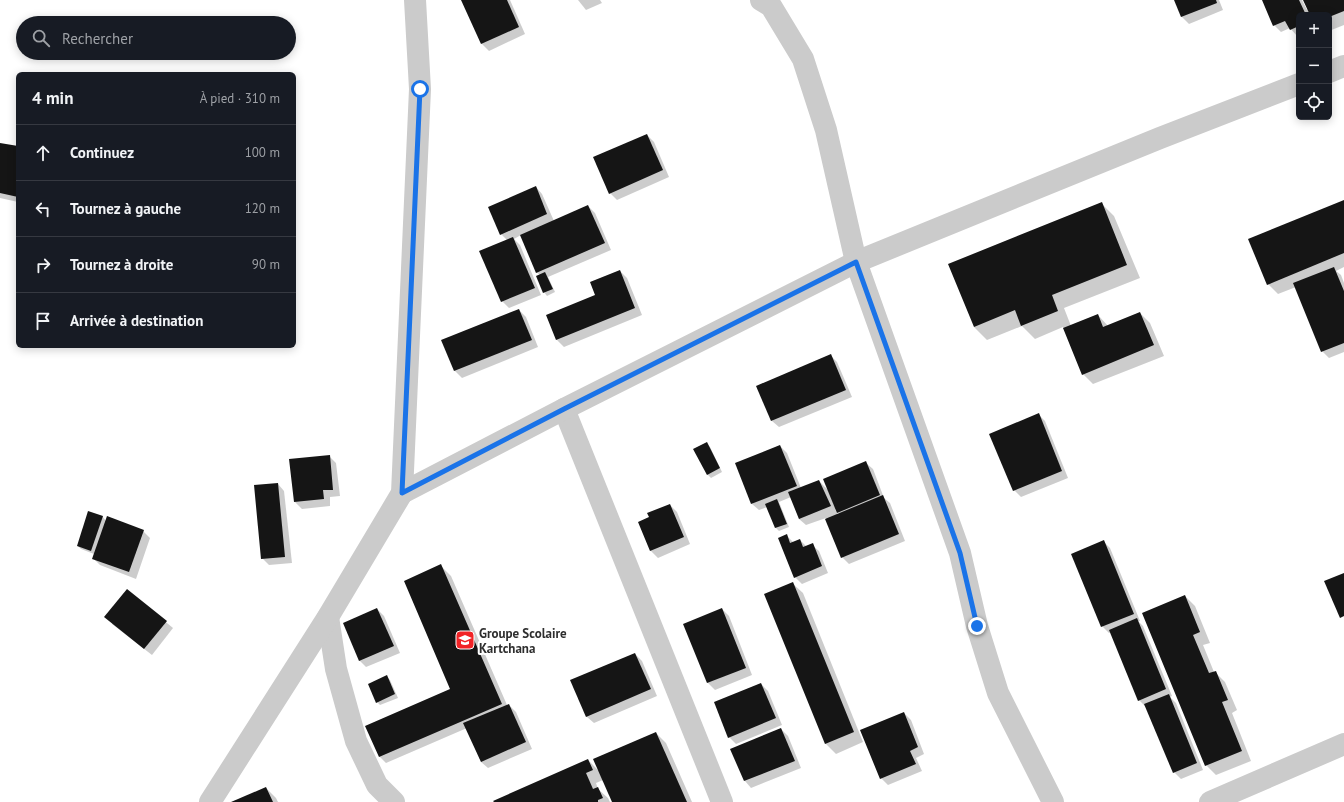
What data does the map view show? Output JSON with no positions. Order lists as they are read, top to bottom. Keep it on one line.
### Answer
{"places":{"school or university":["Groupe Scolaire Kartchana"]},"page":{"map_buttons":["+","−"],"search":"Rechercher","heading":["4 min","À pied · 310 m"],"list":[["Continuez","100 m"],["Tournez à gauche","120 m"],["Tournez à droite","90 m"],"Arrivée à destination"]}}
